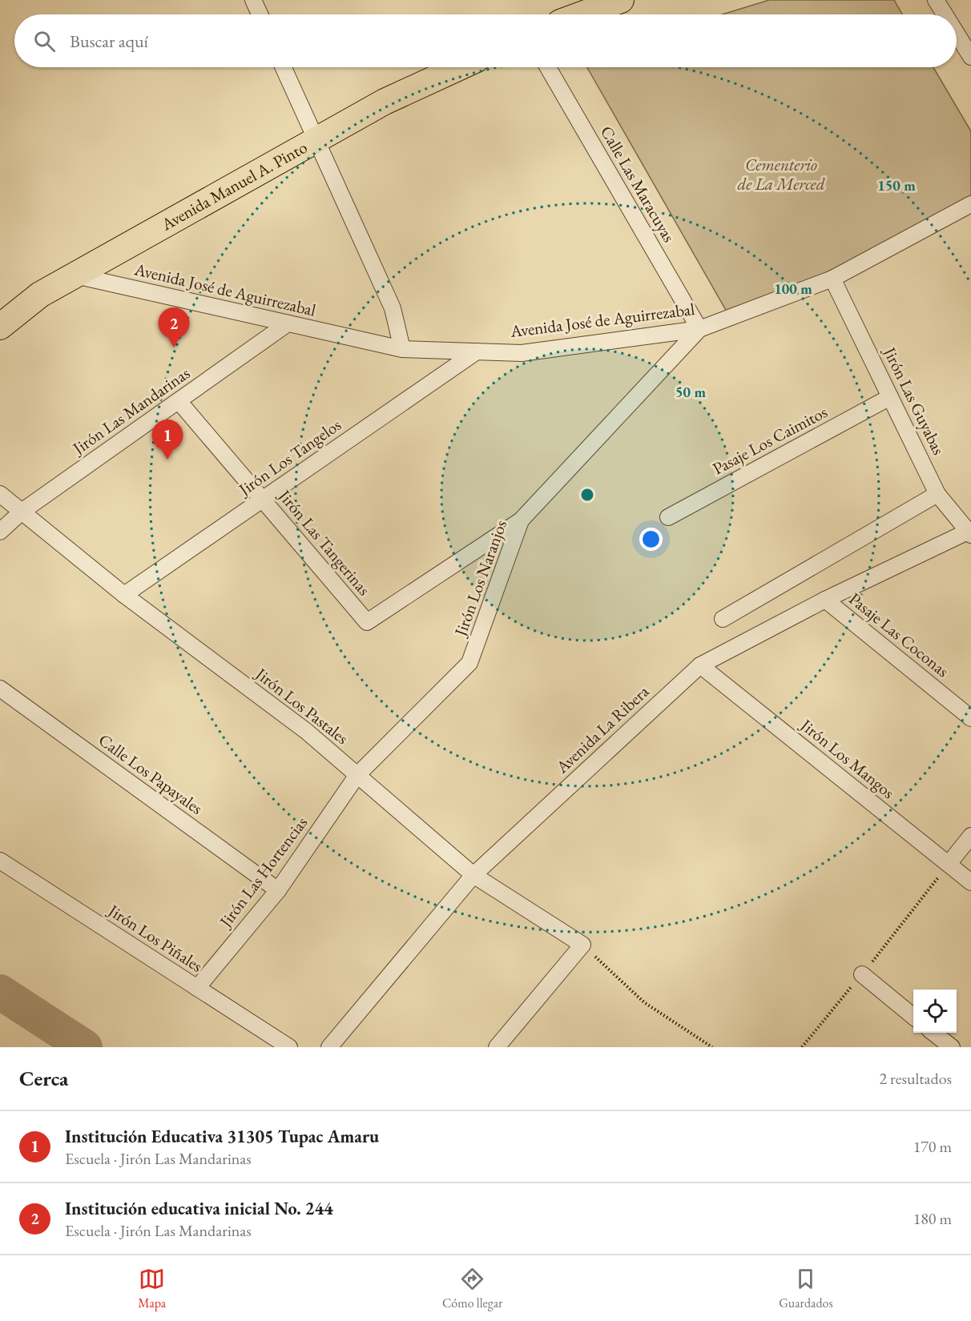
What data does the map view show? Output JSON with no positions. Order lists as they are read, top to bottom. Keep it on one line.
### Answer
{"streets":{"highway":["Avenida Manuel A. Pinto"],"street":["Calle Las Maracuyas","Avenida José de Aguirrezabal","Jirón Las Guyabas","Jirón Las Mandarinas","Pasaje Los Caimitos","Jirón Los Tangelos","Jirón Las Tangerinas","Jirón Los Naranjos","Pasaje Las Coconas","Jirón Los Pastales","Avenida La Ribera","Jirón Los Mangos","Calle Los Papayales","Jirón Las Hortencias","Jirón Los Piñales"]},"crossings":[["Calle Las Maracuyas","Avenida José de Aguirrezabal"],["Calle Las Maracuyas","Jirón Los Naranjos"],["Avenida Manuel A. Pinto","Avenida José de Aguirrezabal"],["Avenida José de Aguirrezabal","Jirón Las Guyabas"],["Avenida José de Aguirrezabal","Jirón Las Mandarinas"],["Avenida José de Aguirrezabal","Jirón Los Tangelos"],["Avenida José de Aguirrezabal","Jirón Los Naranjos"],["Jirón Las Guyabas","Pasaje Los Caimitos"],["Jirón Las Guyabas","Avenida La Ribera"],["Jirón Las Mandarinas","Jirón Las Tangerinas"],["Jirón Las Mandarinas","Jirón Los Pastales"],["Jirón Los Tangelos","Jirón Las Tangerinas"],["Jirón Los Tangelos","Jirón Los Pastales"],["Jirón Las Tangerinas","Jirón Los Naranjos"],["Jirón Los Naranjos","Jirón Los Pastales"],["Jirón Los Naranjos","Jirón Las Hortencias"],["Pasaje Las Coconas","Avenida La Ribera"],["Jirón Los Pastales","Avenida La Ribera"],["Jirón Los Pastales","Jirón Las Hortencias"],["Avenida La Ribera","Jirón Los Mangos"],["Calle Los Papayales","Jirón Las Hortencias"],["Jirón Las Hortencias","Jirón Los Piñales"]],"parks":["Cementerio de La Merced"],"page":{"search":"Buscar aquí","pins":["2","1"],"heading":["Cerca","2 resultados"],"list":[{"mark":"1","name":"Institución Educativa 31305 Tupac Amaru","note":"Escuela · Jirón Las Mandarinas","value":"170 m"},{"mark":"2","name":"Institución educativa inicial No. 244","note":"Escuela · Jirón Las Mandarinas","value":"180 m"}],"nav":["Mapa","Cómo llegar","Guardados"]},"rings":["150 m","100 m","50 m"]}
